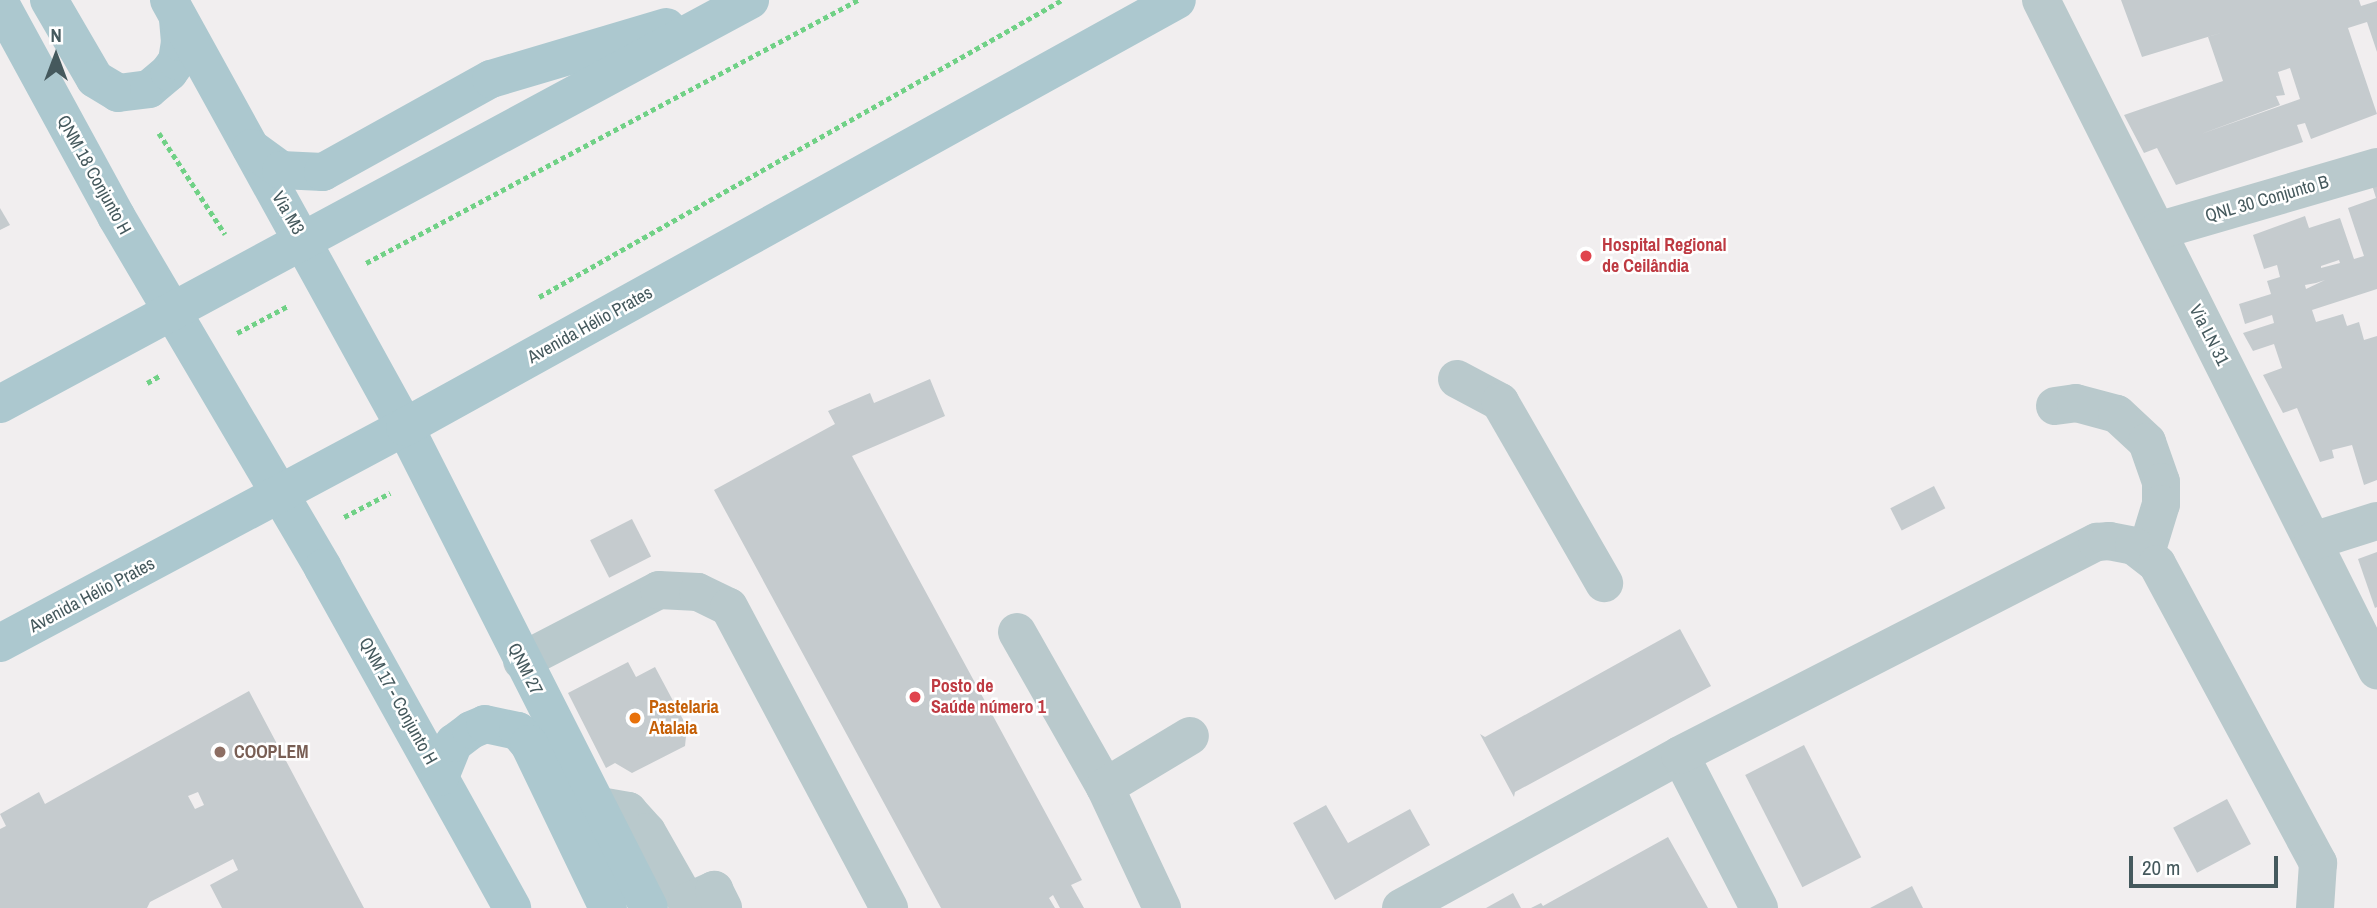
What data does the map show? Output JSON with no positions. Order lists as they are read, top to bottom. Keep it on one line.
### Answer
{"streets":{"main road":["QNM 18 Conjunto H","Via M3","Avenida Hélio Prates","QNM 27","QNM 17 - Conjunto H"],"street":["QNL 30 Conjunto B","Via LN 31"]},"crossings":[["QNL 30 Conjunto B","Via LN 31"],["Via M3","Avenida Hélio Prates"],["Via M3","QNM 27"],["Avenida Hélio Prates","QNM 27"],["Avenida Hélio Prates","QNM 17 - Conjunto H"]],"places":["Hospital Regional de Ceilândia","Posto de Saúde número 1","Pastelaria Atalaia","COOPLEM"],"scale_bar":"20 m","north":"top"}
